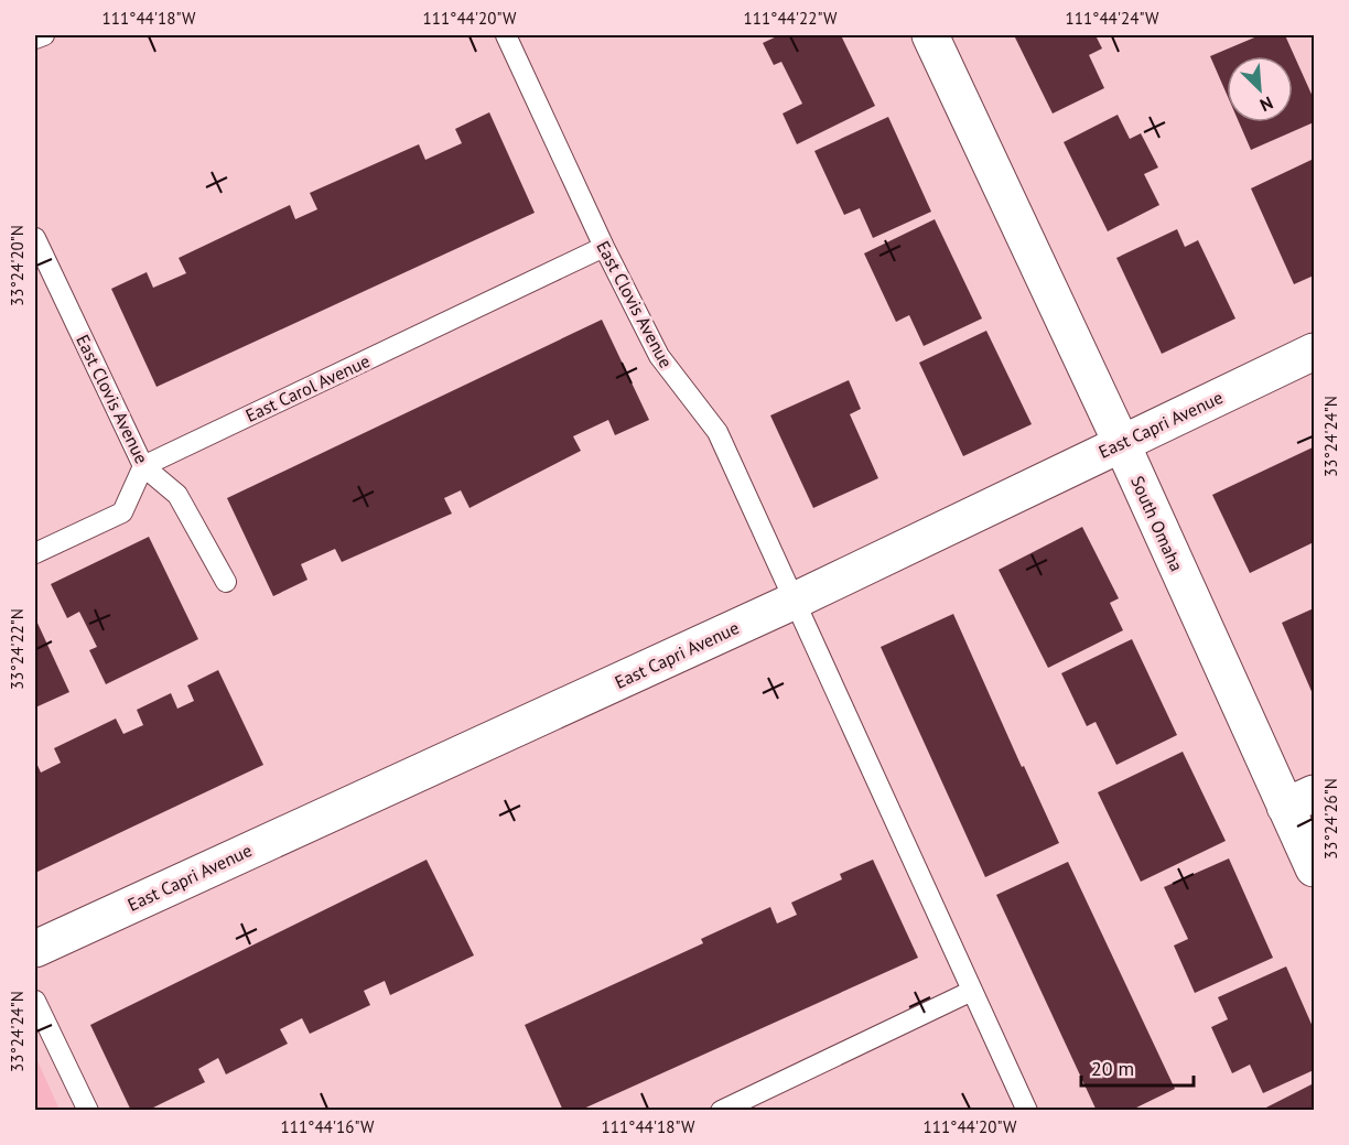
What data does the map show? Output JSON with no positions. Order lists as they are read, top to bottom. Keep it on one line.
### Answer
{"streets":{"street":["East Capri Avenue","South Omaha"],"lane":["East Clovis Avenue","East Carol Avenue"]},"crossings":[["East Clovis Avenue","East Carol Avenue"],["East Clovis Avenue","East Capri Avenue"],["East Capri Avenue","South Omaha"]],"scale_bar":"20 m","north":"bottom right","coordinates":["111°44'18\"W","111°44'20\"W","111°44'22\"W","111°44'24\"W","33°24'20\"N","33°24'24\"N","33°24'22\"N","33°24'26\"N","111°44'16\"W"]}
